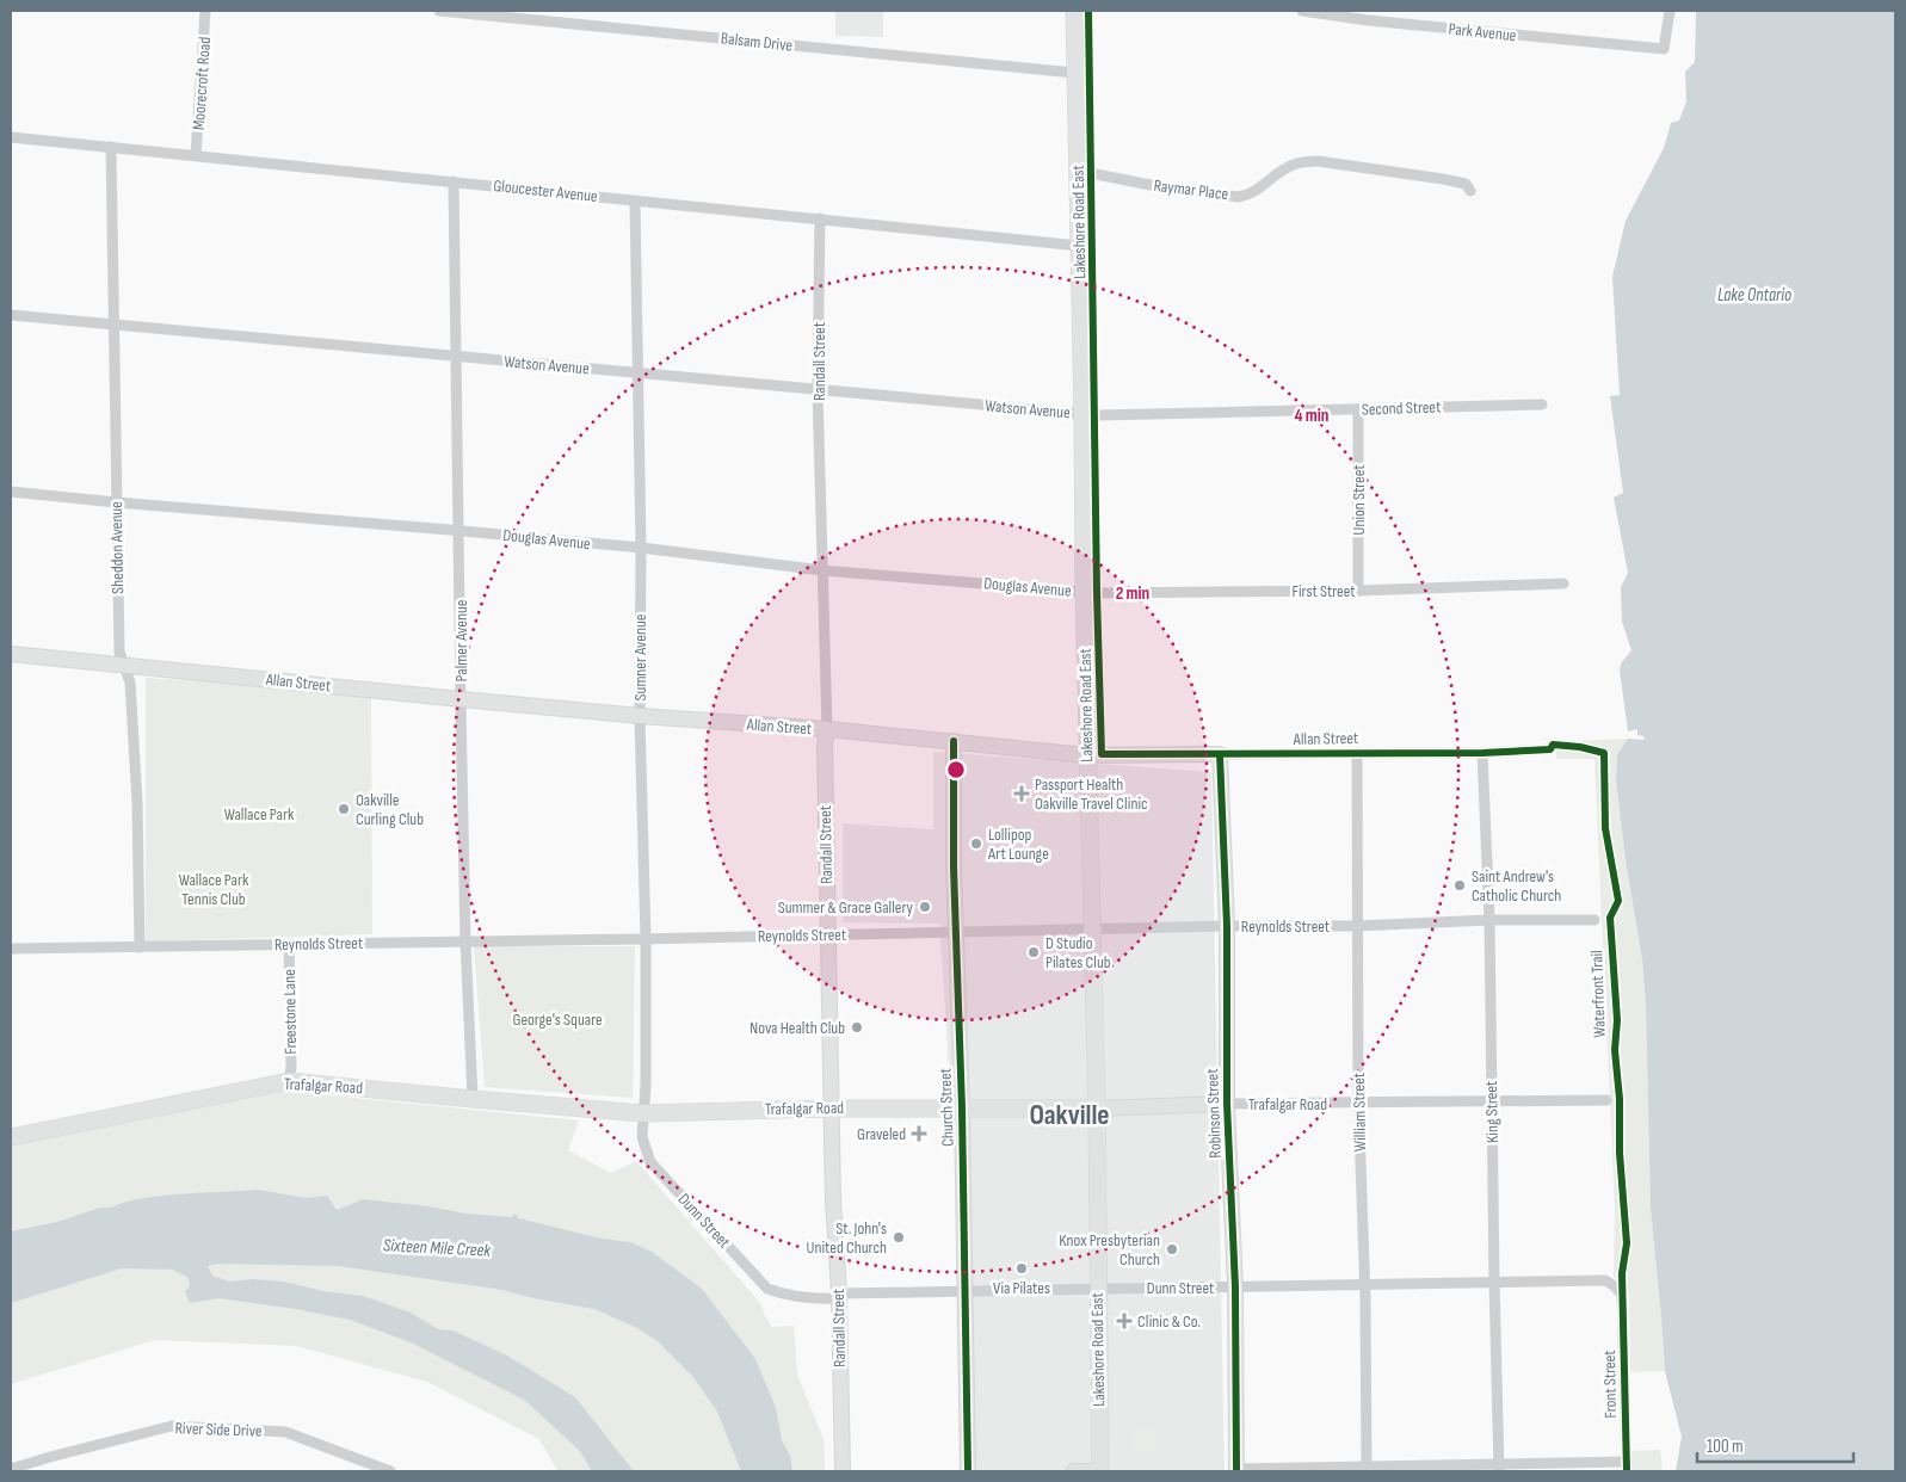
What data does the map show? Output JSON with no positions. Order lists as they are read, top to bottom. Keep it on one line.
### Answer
{"streets":{"main road":["Lakeshore Road East","Trafalgar Road"],"street":["Park Avenue","Balsam Drive","Moorecroft Road","Raymar Place","Gloucester Avenue","Randall Street","Watson Avenue","Second Street","Union Street","Douglas Avenue","Sheddon Avenue","First Street","Palmer Avenue","Sumner Avenue","Allan Street","Reynolds Street","Freestone Lane","Church Street","William Street","King Street","Robinson Street","Dunn Street","Front Street","River Side Drive"],"cycle path":["Waterfront Trail"]},"crossings":[["Balsam Drive","Lakeshore Road East"],["Moorecroft Road","Gloucester Avenue"],["Raymar Place","Lakeshore Road East"],["Gloucester Avenue","Lakeshore Road East"],["Gloucester Avenue","Randall Street"],["Gloucester Avenue","Sheddon Avenue"],["Gloucester Avenue","Palmer Avenue"],["Gloucester Avenue","Sumner Avenue"],["Lakeshore Road East","Watson Avenue"],["Lakeshore Road East","Second Street"],["Lakeshore Road East","Douglas Avenue"],["Lakeshore Road East","First Street"],["Lakeshore Road East","Allan Street"],["Lakeshore Road East","Reynolds Street"],["Lakeshore Road East","Trafalgar Road"],["Lakeshore Road East","Dunn Street"],["Randall Street","Watson Avenue"],["Randall Street","Douglas Avenue"],["Randall Street","Allan Street"],["Randall Street","Reynolds Street"],["Randall Street","Trafalgar Road"],["Randall Street","Dunn Street"],["Watson Avenue","Second Street"],["Watson Avenue","Sheddon Avenue"],["Watson Avenue","Palmer Avenue"],["Watson Avenue","Sumner Avenue"],["Second Street","Union Street"],["Union Street","First Street"],["Douglas Avenue","Sheddon Avenue"],["Douglas Avenue","First Street"],["Douglas Avenue","Palmer Avenue"],["Douglas Avenue","Sumner Avenue"],["Sheddon Avenue","Allan Street"],["Sheddon Avenue","Reynolds Street"],["Palmer Avenue","Allan Street"],["Palmer Avenue","Reynolds Street"],["Palmer Avenue","Trafalgar Road"],["Sumner Avenue","Allan Street"],["Sumner Avenue","Reynolds Street"],["Sumner Avenue","Trafalgar Road"],["Sumner Avenue","Dunn Street"],["Allan Street","Church Street"],["Allan Street","William Street"],["Allan Street","King Street"],["Allan Street","Robinson Street"],["Reynolds Street","Freestone Lane"],["Reynolds Street","Church Street"],["Reynolds Street","William Street"],["Reynolds Street","King Street"],["Reynolds Street","Robinson Street"],["Freestone Lane","Trafalgar Road"],["Trafalgar Road","Church Street"],["Trafalgar Road","William Street"],["Trafalgar Road","King Street"],["Trafalgar Road","Robinson Street"],["Trafalgar Road","Dunn Street"],["Church Street","Dunn Street"],["William Street","Dunn Street"],["King Street","Dunn Street"],["Robinson Street","Dunn Street"],["Dunn Street","Front Street"]],"districts":["Oakville"],"water":["Lake Ontario","Sixteen Mile Creek"],"parks":["Wallace Park","Wallace Park Tennis Club","George's Square"],"places":{"health":["Passport Health Oakville Travel Clinic","Graveled","Clinic & Co."],"other":["Oakville Curling Club","Lollipop Art Lounge","Saint Andrew's Catholic Church","Summer & Grace Gallery","D Studio Pilates Club","Nova Health Club","St. John's United Church","Knox Presbyterian Church","Via Pilates"]},"scale_bar":"100 m","rings":["4 min","2 min"]}
